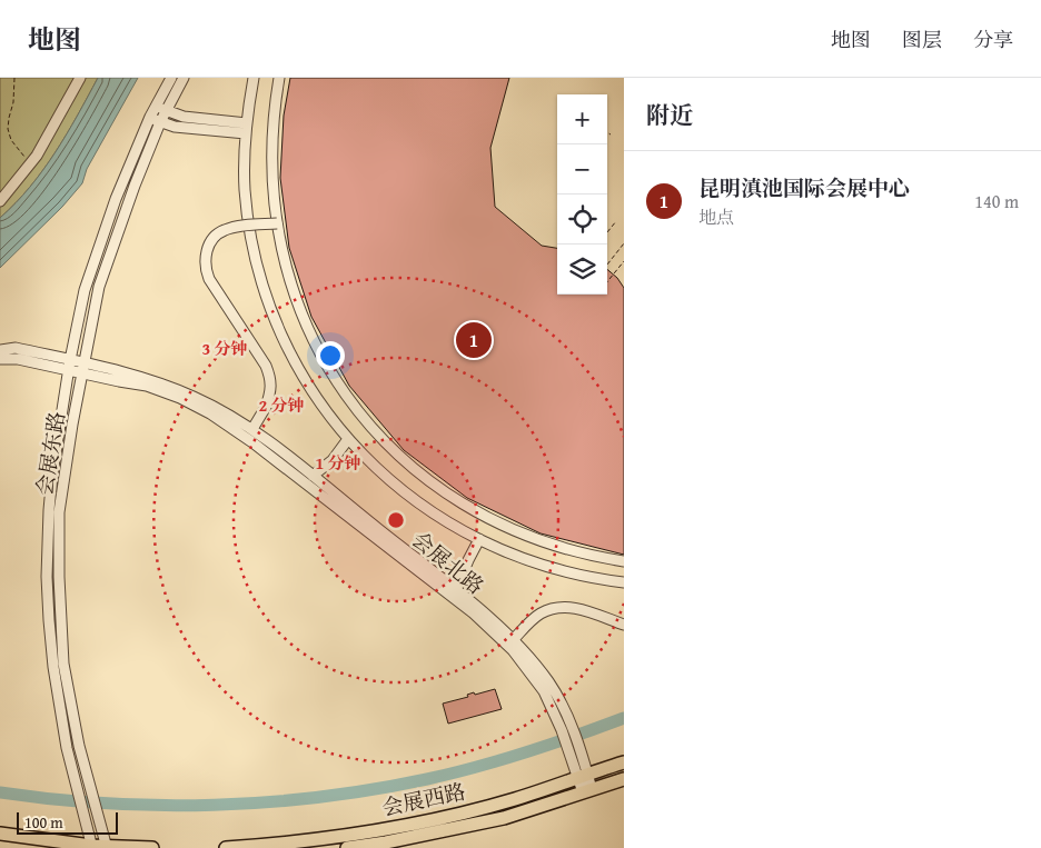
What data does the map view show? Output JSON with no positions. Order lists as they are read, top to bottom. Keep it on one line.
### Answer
{"streets":{"main road":["会展西路"],"street":["会展东路","会展北路"]},"crossings":[["会展东路","会展北路"],["会展北路","会展西路"]],"scale_bar":"100 m","page":{"header":"地图","nav":["地图","图层","分享"],"heading":"附近","map_buttons":["+","−"],"list":[{"mark":"1","name":"昆明滇池国际会展中心","note":"地点","value":"140 m"}],"pins":"1","scale":"100 m"},"rings":["3 分钟","2 分钟","1 分钟"]}
